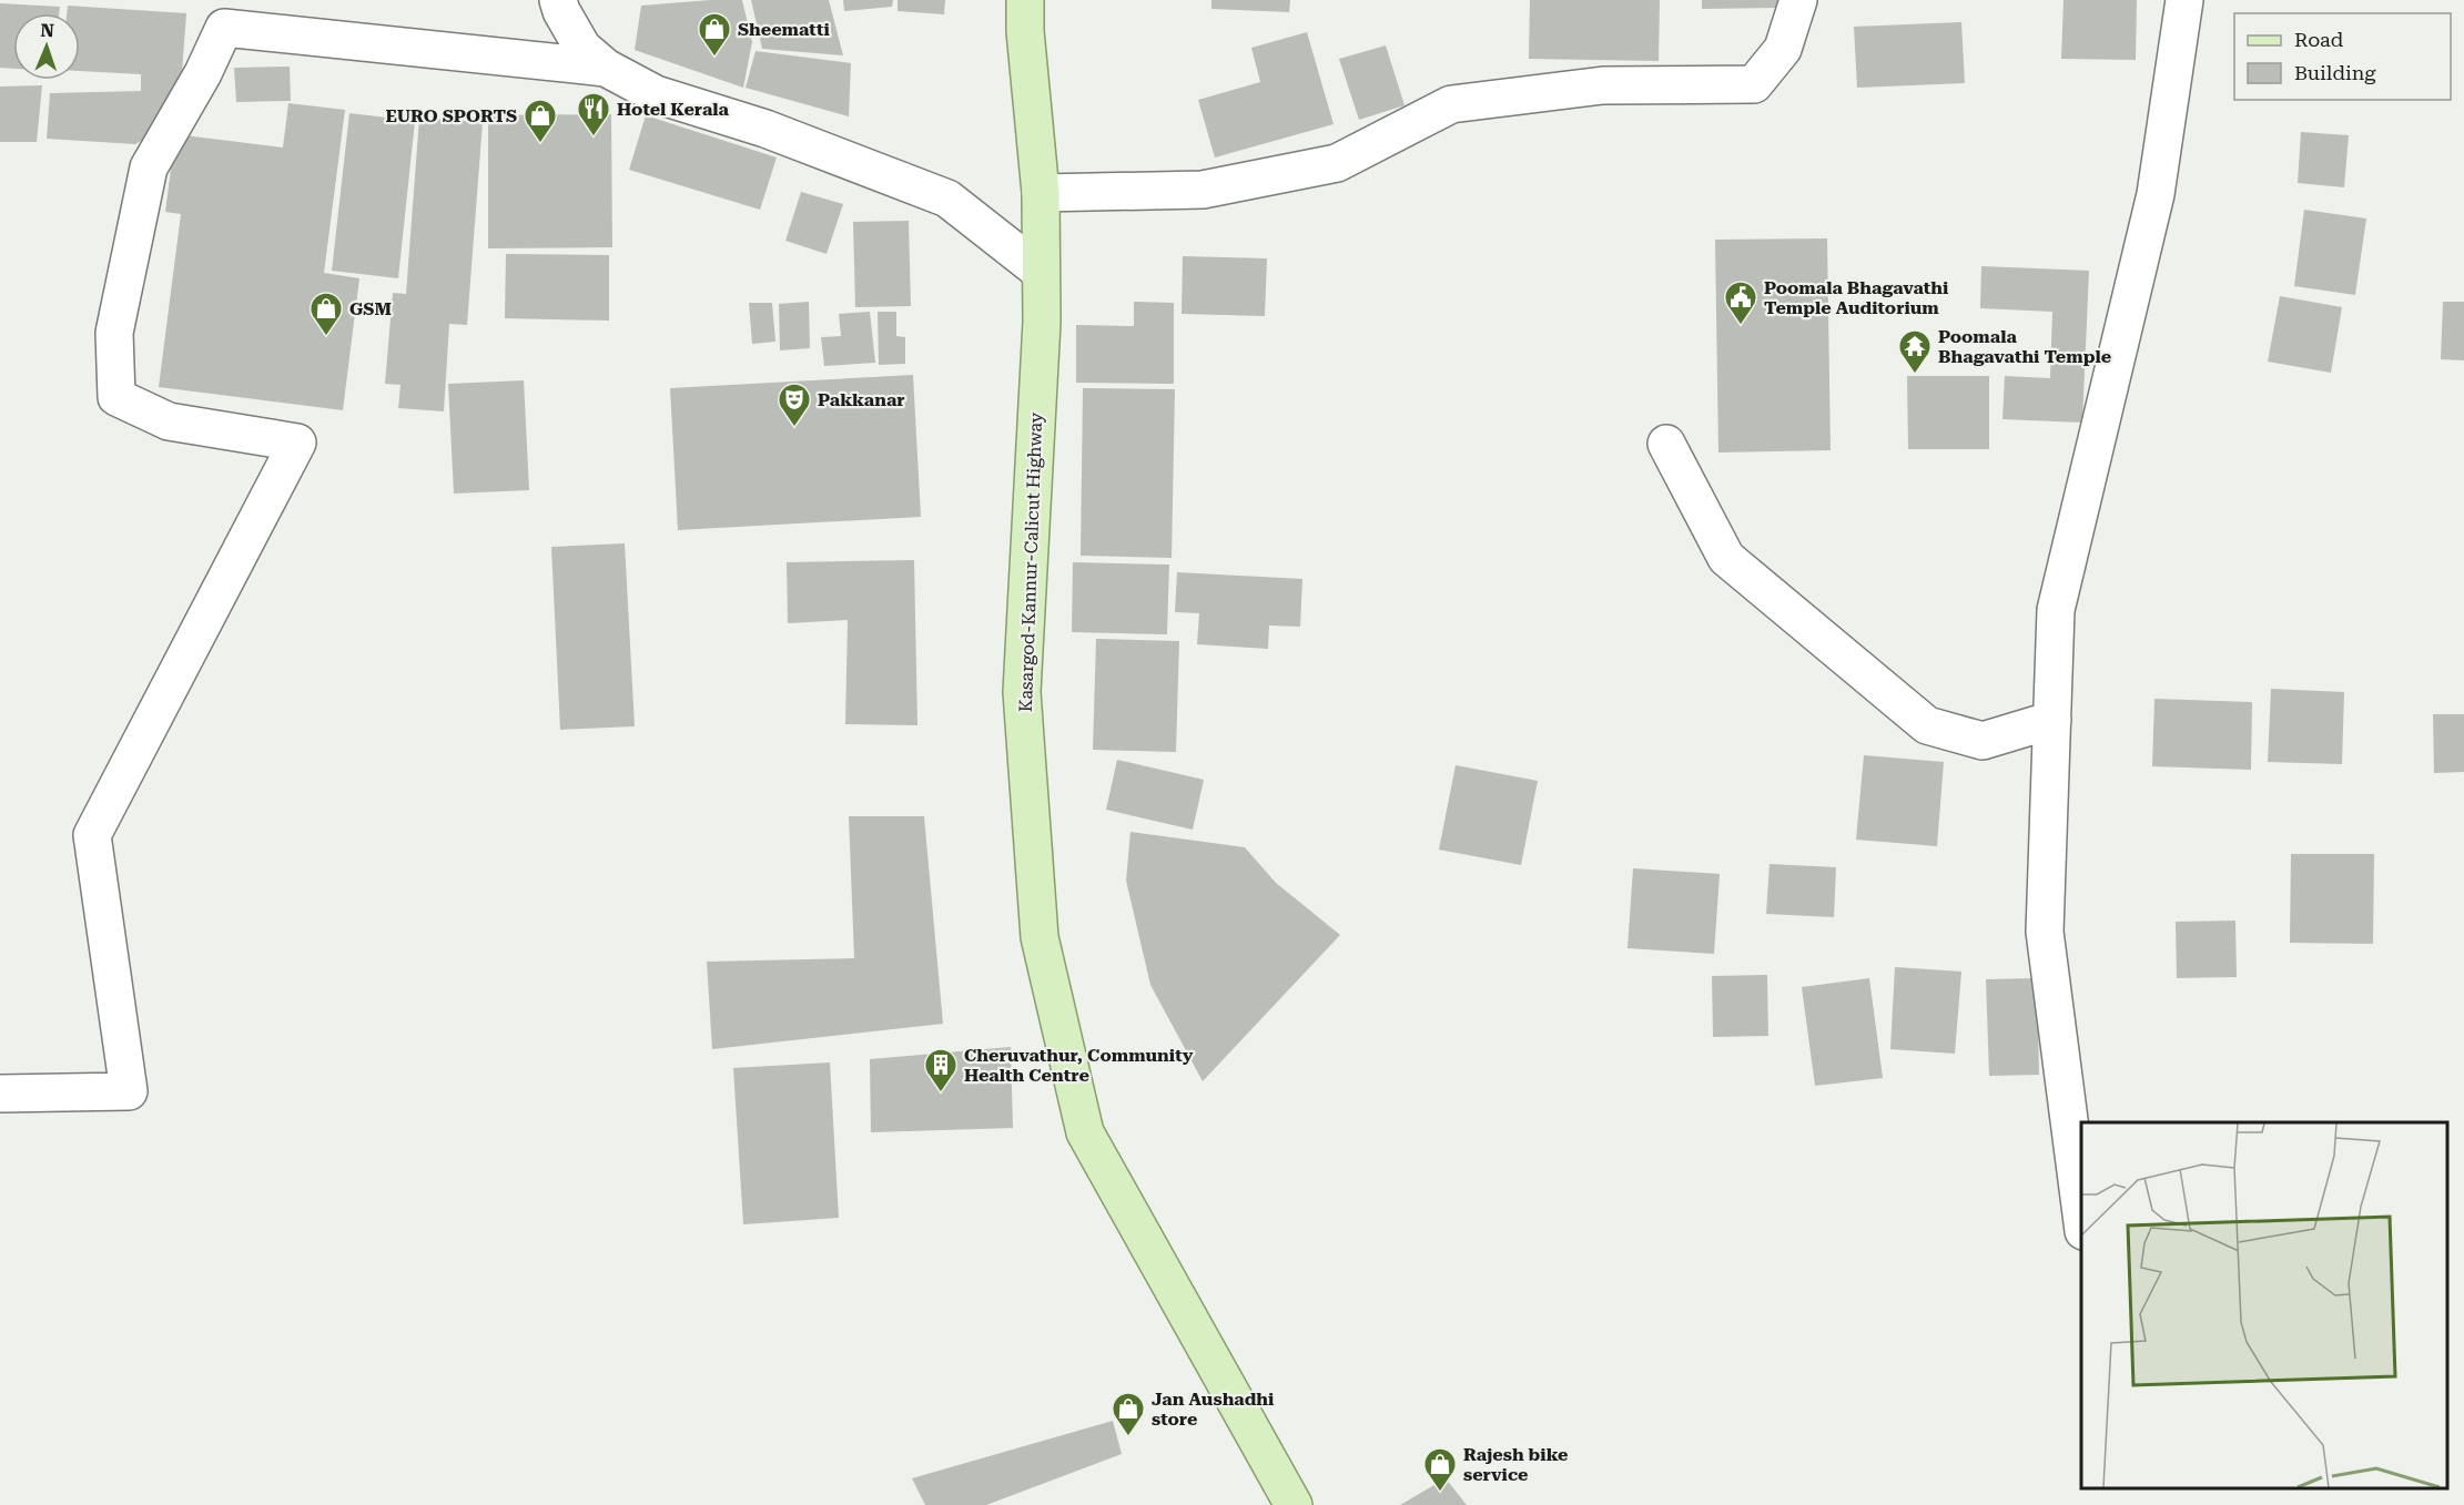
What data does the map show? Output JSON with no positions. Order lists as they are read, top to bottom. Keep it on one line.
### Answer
{"streets":{"main road":["Kasargod-Kannur-Calicut Highway"]},"places":{"shop":["Sheematti","EURO SPORTS","GSM","Jan Aushadhi store","Rajesh bike service"],"restaurant":["Hotel Kerala"],"public building":["Poomala Bhagavathi Temple Auditorium"],"temple":["Poomala Bhagavathi Temple"],"theatre":["Pakkanar"],"building":["Cheruvathur, Community Health Centre"]},"legend":["Road","Building"],"north":"top"}
